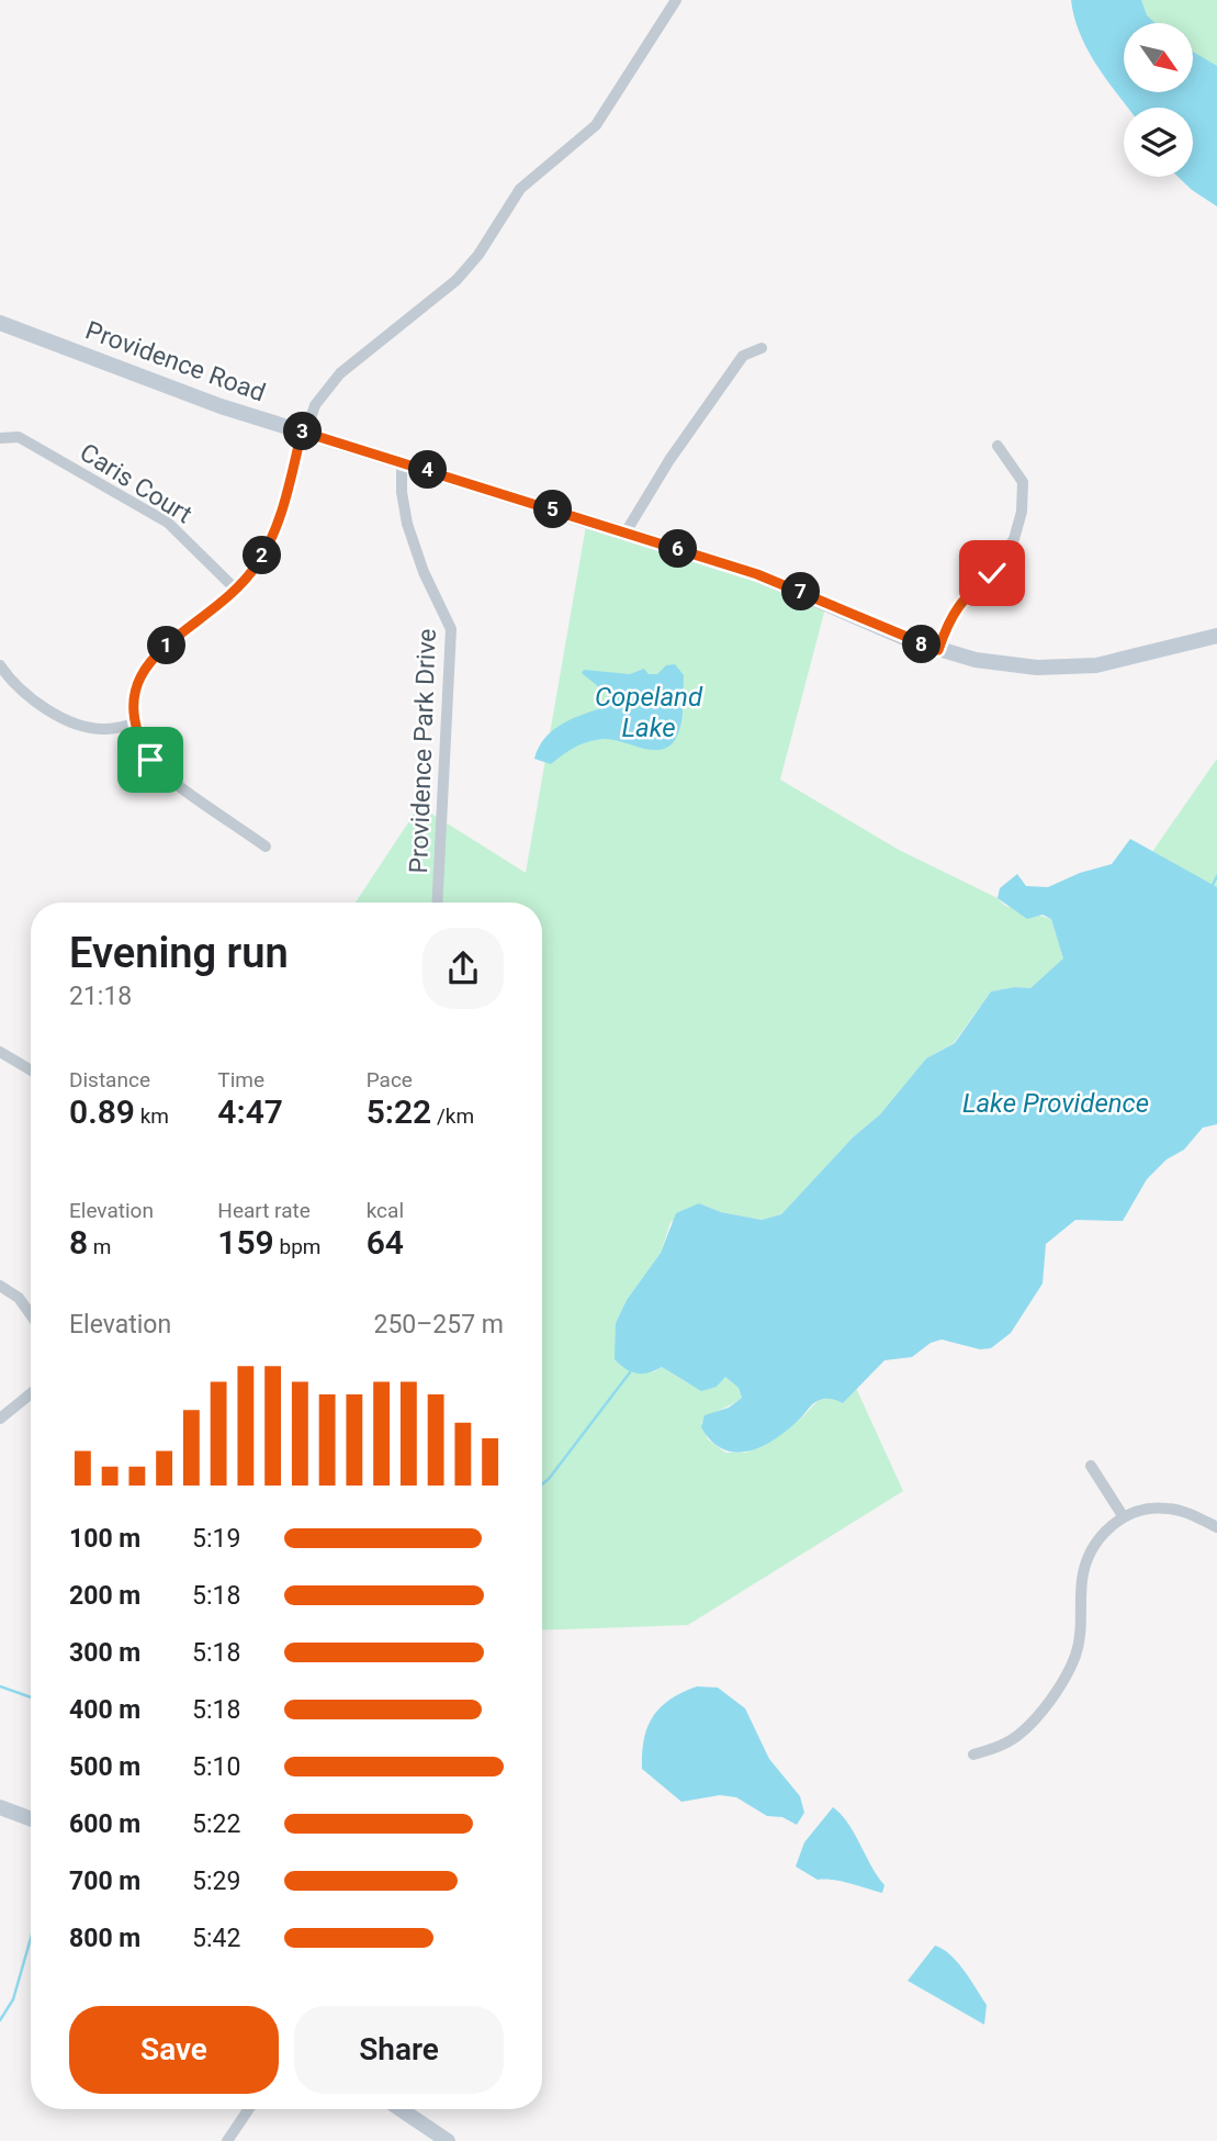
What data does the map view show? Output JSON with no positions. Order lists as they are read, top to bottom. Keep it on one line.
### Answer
{"streets":{"street":["Providence Road","Caris Court","Providence Park Drive"]},"crossings":[["Providence Road","Providence Park Drive"]],"water":["Copeland Lake","Lake Providence"],"north":"bottom right","page":{"pins":["3","4","5","6","2","7","8","1"],"heading":["Evening run","21:18"],"stats":[["Distance","0.89 km"],["Time","4:47"],["Pace","5:22 /km"],["Elevation","8 m"],["Heart rate","159 bpm"],["kcal","64"]],"chart":["Elevation","250–257 m"],"list":[{"name":"100 m","note":"5:19"},{"name":"200 m","note":"5:18"},{"name":"300 m","note":"5:18"},{"name":"400 m","note":"5:18"},{"name":"500 m","note":"5:10"},{"name":"600 m","note":"5:22"},{"name":"700 m","note":"5:29"},{"name":"800 m","note":"5:42"}],"buttons":["Save","Share"]}}
